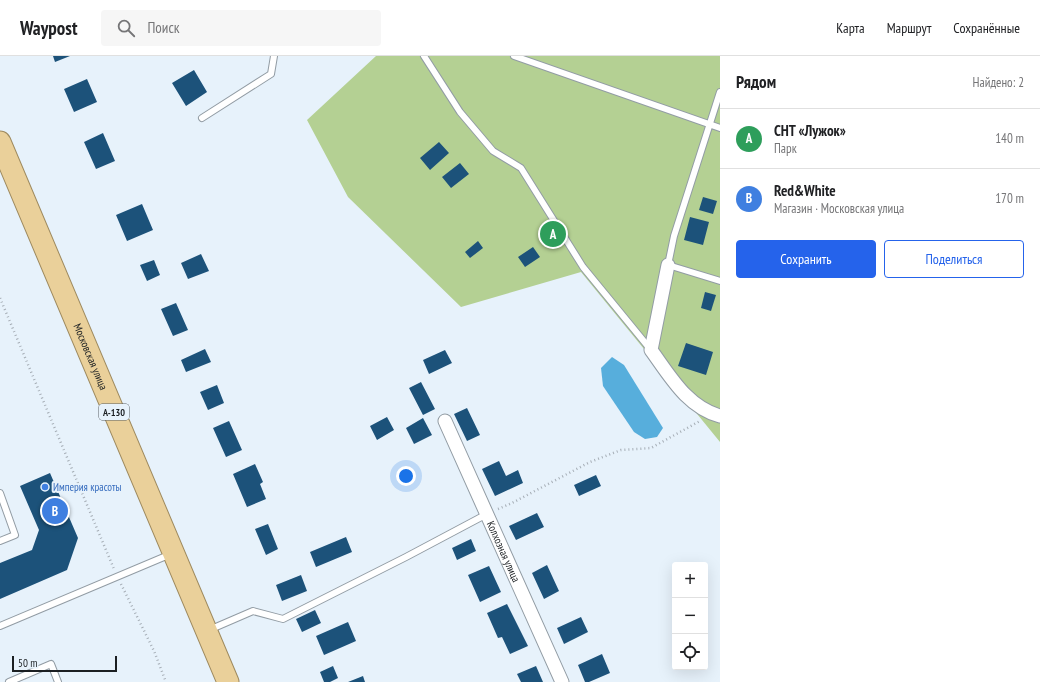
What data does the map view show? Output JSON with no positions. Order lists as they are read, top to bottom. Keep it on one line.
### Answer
{"streets":{"highway":["Московская улица","А-130"],"street":["Колхозная улица"]},"places":["Империя красоты"],"scale_bar":"50 m","page":{"header":"Waypost","search":"Поиск","nav":["Карта","Маршрут","Сохранённые"],"heading":["Рядом","Найдено: 2"],"list":[{"mark":"A","name":"СНТ «Лужок»","note":"Парк","value":"140 m"},{"mark":"B","name":"Red&White","note":"Магазин · Московская улица","value":"170 m"}],"pins":["A","B"],"buttons":["Сохранить","Поделиться"],"map_buttons":["+","−"],"scale":"50 m"}}
